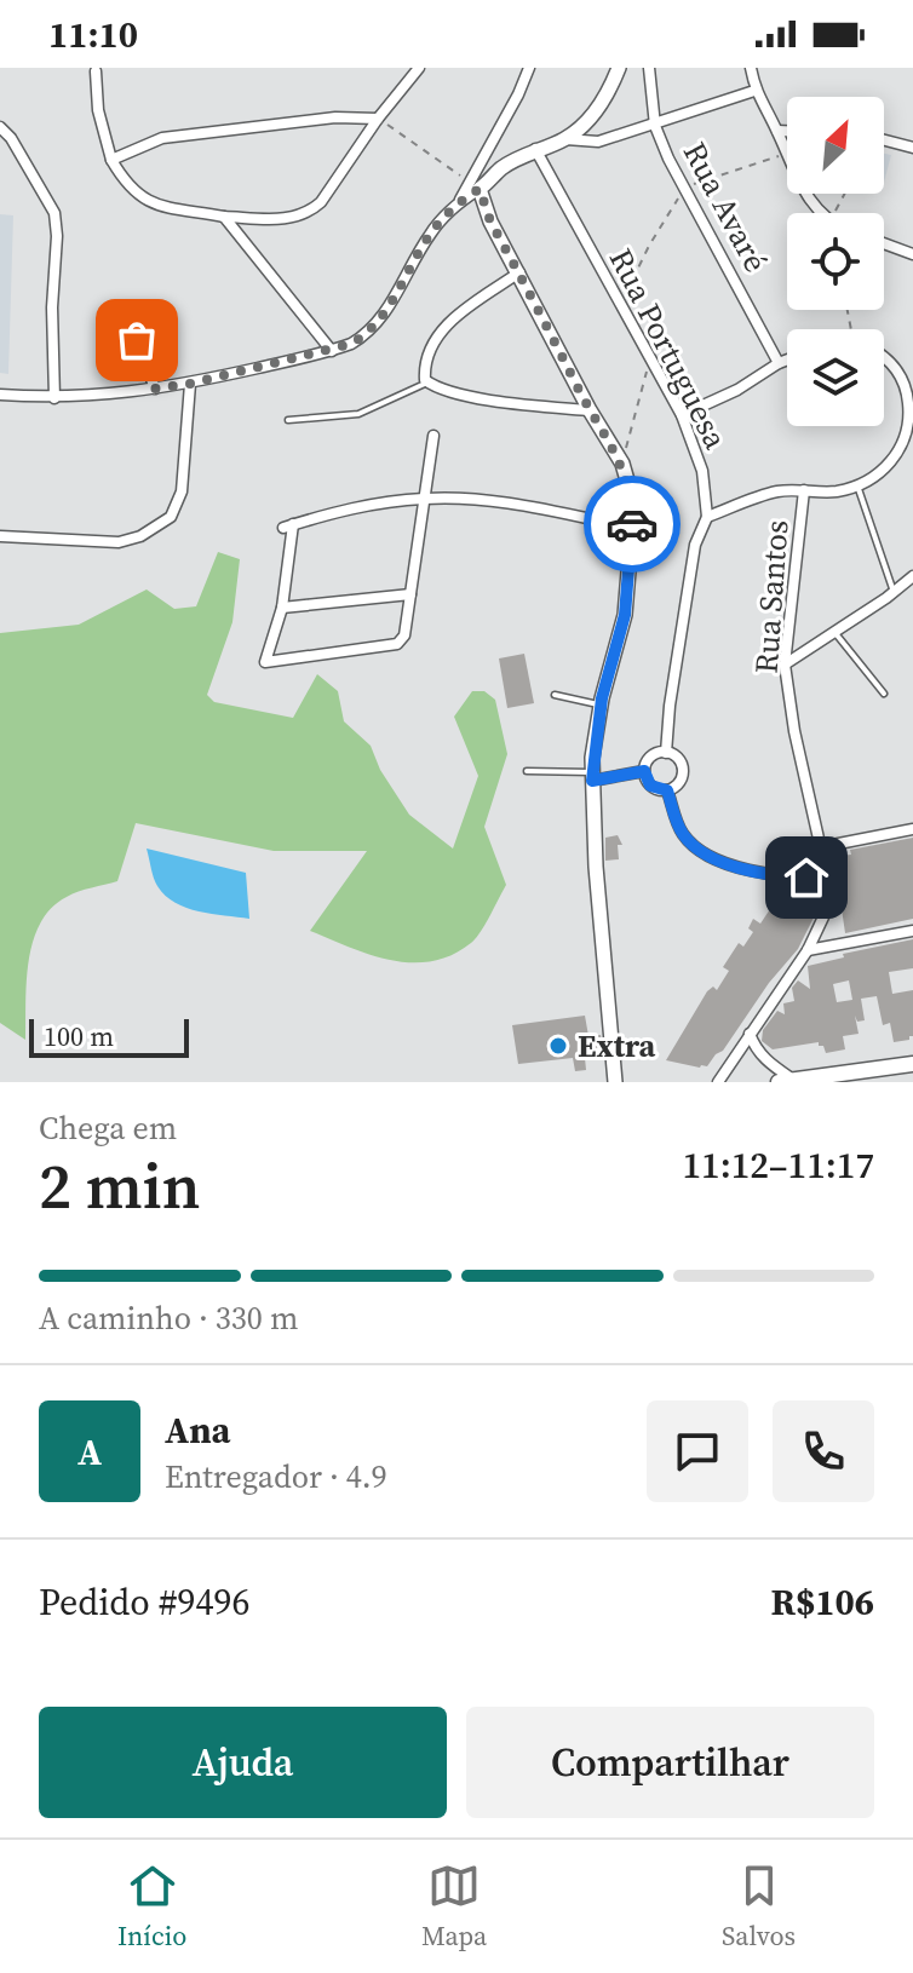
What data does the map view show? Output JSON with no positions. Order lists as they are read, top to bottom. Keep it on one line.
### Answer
{"streets":{"street":["Rua Avaré","Rua Portuguesa","Rua Santos"]},"crossings":[["Rua Portuguesa","Rua Santos"]],"places":["Extra"],"scale_bar":"100 m","north":"top right","page":{"status":"11:10","scale":"100 m","heading":["2 min","Chega em","11:12–11:17"],"panel":["Ana","Entregador · 4.9","Pedido #9496","R$106"],"bar":"A caminho · 330 m","round":"A","buttons":["Ajuda","Compartilhar"],"tabs":["Início","Mapa","Salvos"]}}
